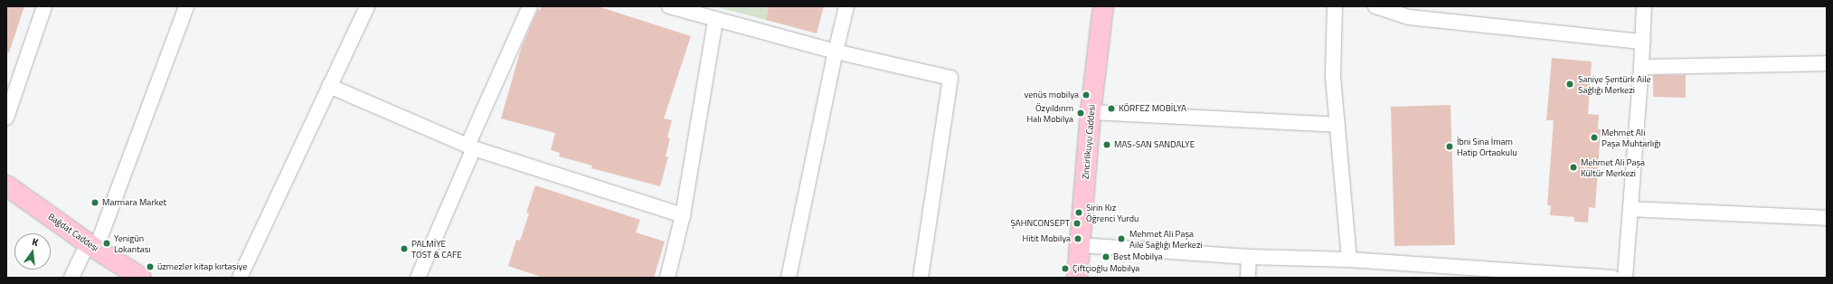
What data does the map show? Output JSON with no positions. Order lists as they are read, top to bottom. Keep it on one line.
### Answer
{"streets":{"main road":["Zincirlikuyu Caddesi","Bağdat Caddesi"]},"places":["Saniye Şentürk Aile Sağlığı Merkezi","venüs mobilya","KÖRFEZ MOBİLYA","Özyıldırım Halı Mobilya","Mehmet Ali Paşa Muhtarlığı","MAS-SAN SANDALYE","İbni Sina İmam Hatip Ortaokulu","Mehmet Ali Paşa Kültür Merkezi","Marmara Market","Şirin Kız Öğrenci Yurdu","ŞAHNCONSEPT","Hitit Mobilya","Mehmet Ali Paşa Aile Sağlığı Merkezi","Yenigün Lokantası","PALMİYE TOST & CAFE","Best Mobilya","üzmezler kitap kırtasiye","Çiftçioğlu Mobilya"],"north":"top"}
